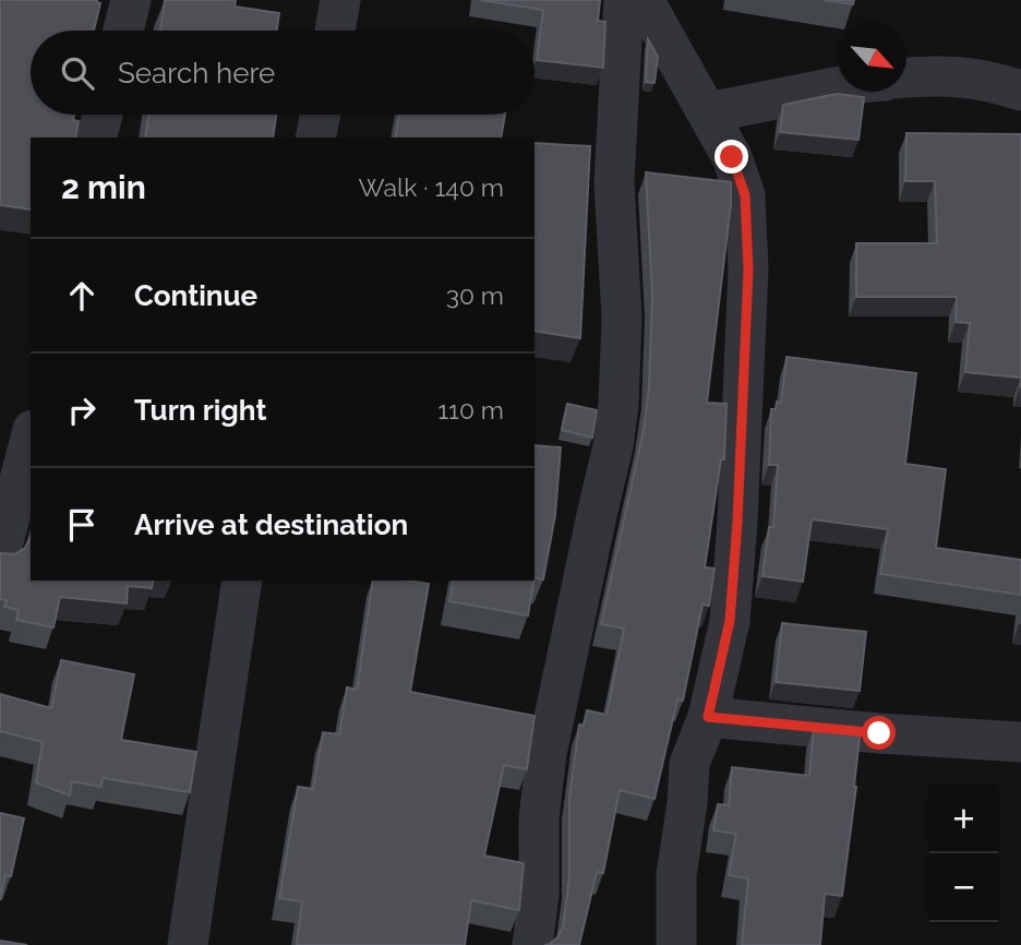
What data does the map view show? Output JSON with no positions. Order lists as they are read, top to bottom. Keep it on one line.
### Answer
{"north":"bottom right","page":{"search":"Search here","heading":["2 min","Walk · 140 m"],"list":[["Continue","30 m"],["Turn right","110 m"],"Arrive at destination"],"map_buttons":["+","−"]}}
